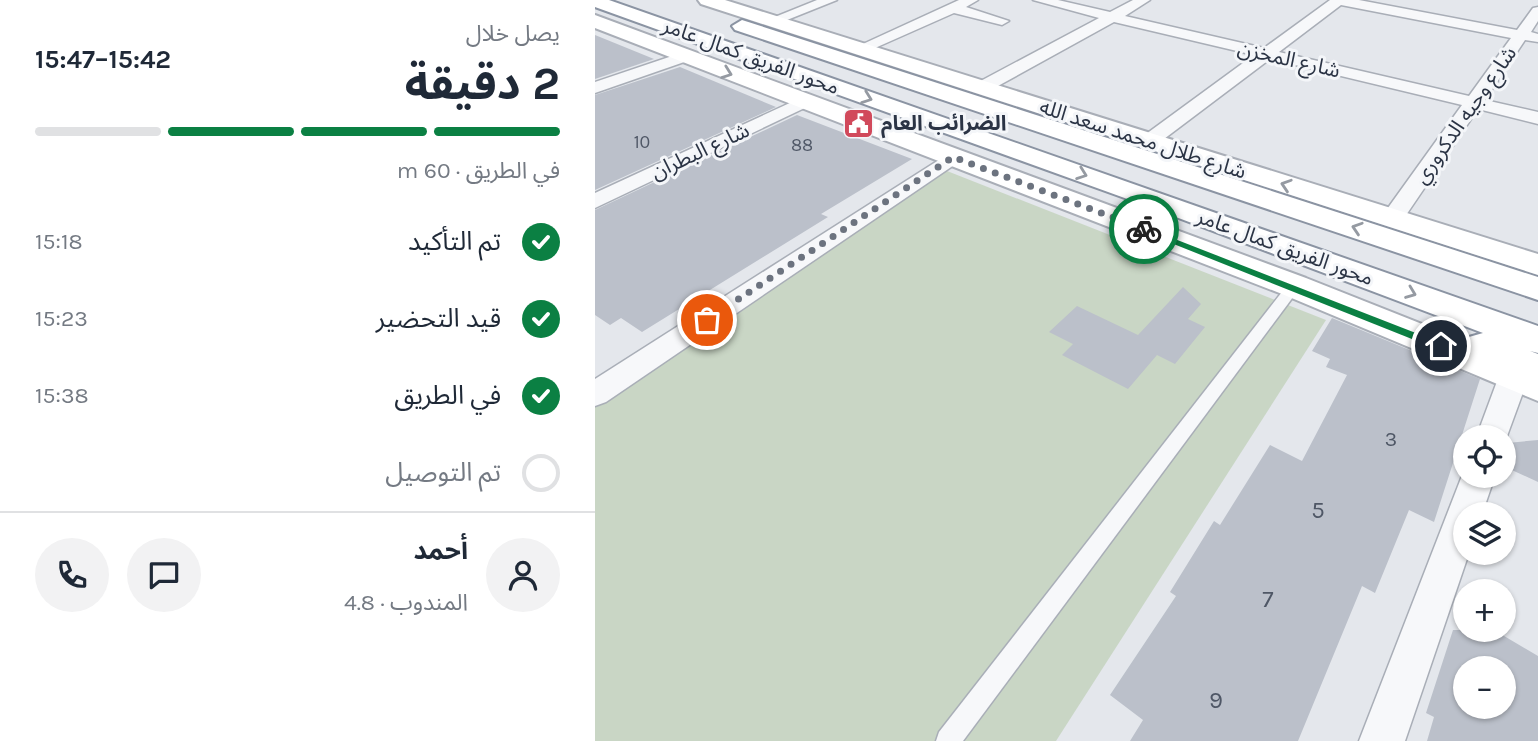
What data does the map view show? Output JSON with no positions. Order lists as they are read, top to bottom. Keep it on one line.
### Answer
{"streets":{"main road":["محور الفريق كمال عامر","شارع طلال محمد سعد الله"],"street":["شارع المخزن","شارع وجيه الدكروري","شارع البطران"]},"crossings":[["شارع المخزن","شارع وجيه الدكروري"],["شارع وجيه الدكروري","شارع طلال محمد سعد الله"]],"places":{"public building":["الضرائب العام"]},"house_numbers":["10","88","3","5","7","9"],"page":{"heading":["2 دقيقة","يصل خلال","15:42–15:47"],"panel":["أحمد","المندوب · 4.8"],"bar":"في الطريق · 60 m","list":[["تم التأكيد","15:18"],["قيد التحضير","15:23"],["في الطريق","15:38"],"تم التوصيل"],"map_buttons":["+","−"]}}
